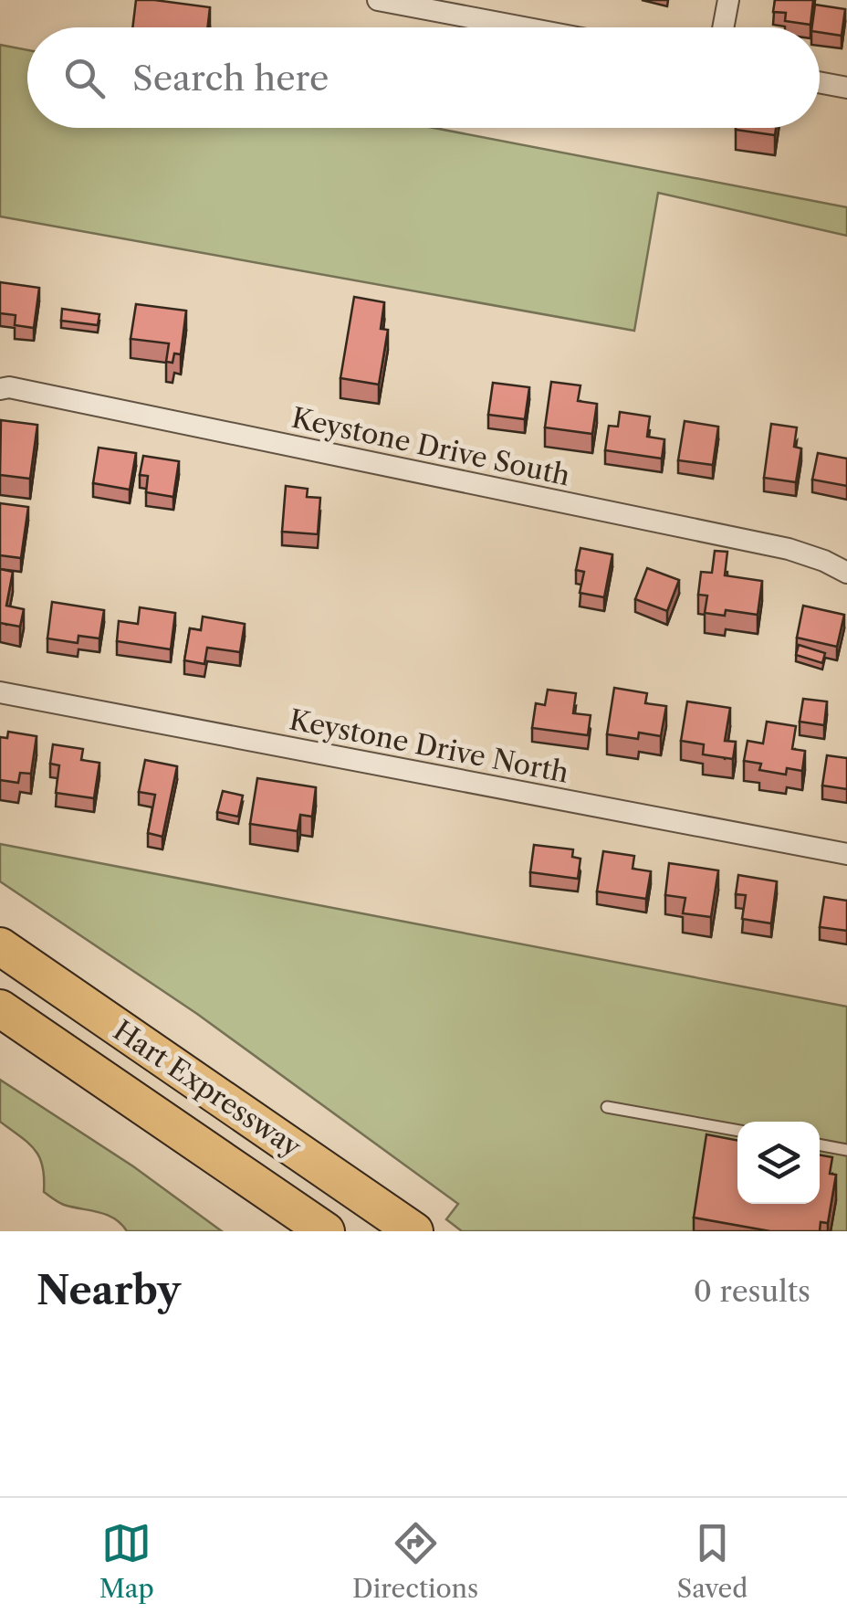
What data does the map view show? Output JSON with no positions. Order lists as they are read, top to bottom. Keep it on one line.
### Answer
{"streets":{"highway":["Hart Expressway"],"street":["Keystone Drive South","Keystone Drive North"]},"page":{"search":"Search here","heading":["Nearby","0 results"],"nav":["Map","Directions","Saved"]}}
